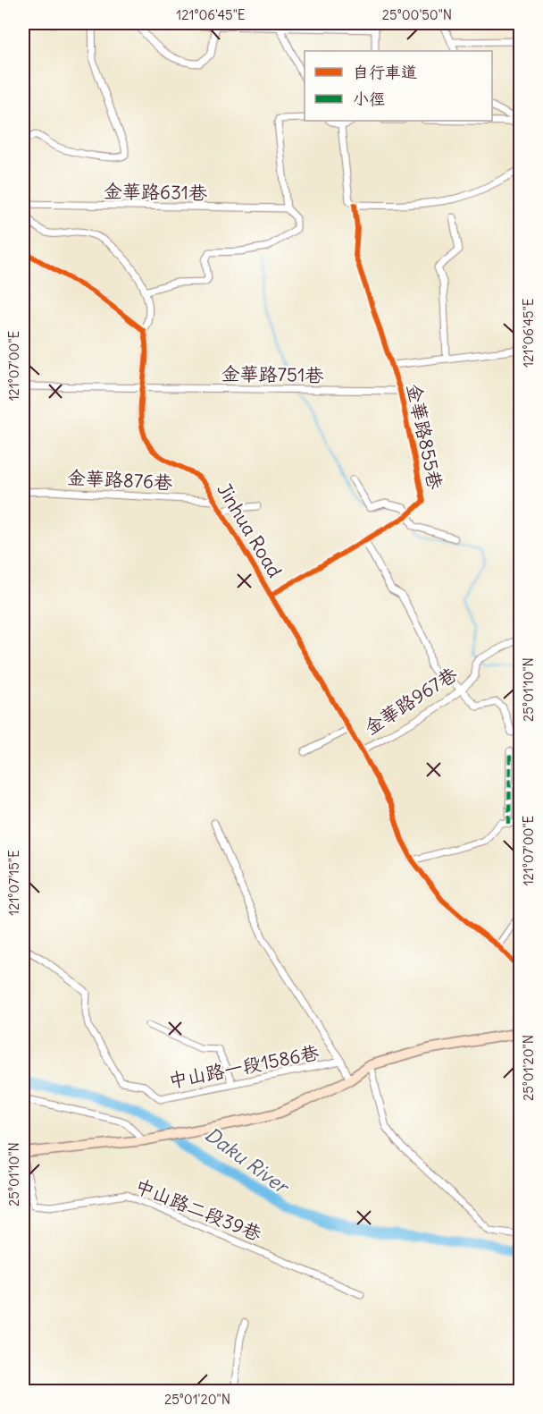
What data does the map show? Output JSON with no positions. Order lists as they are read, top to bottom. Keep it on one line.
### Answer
{"streets":{"street":["金華路631巷","金華路751巷","金華路855巷","金華路876巷","Jinhua Road","金華路967巷","中山路一段1586巷","中山路二段39巷"]},"crossings":[["金華路751巷","金華路855巷"],["金華路751巷","Jinhua Road"],["金華路855巷","Jinhua Road"],["金華路876巷","Jinhua Road"],["Jinhua Road","金華路967巷"]],"water":["Daku River"],"legend":["自行車道","小徑"],"coordinates":["121°06'45\"E","25°00'50\"N","121°07'00\"E","25°01'10\"N","121°07'15\"E","25°01'20\"N"]}
